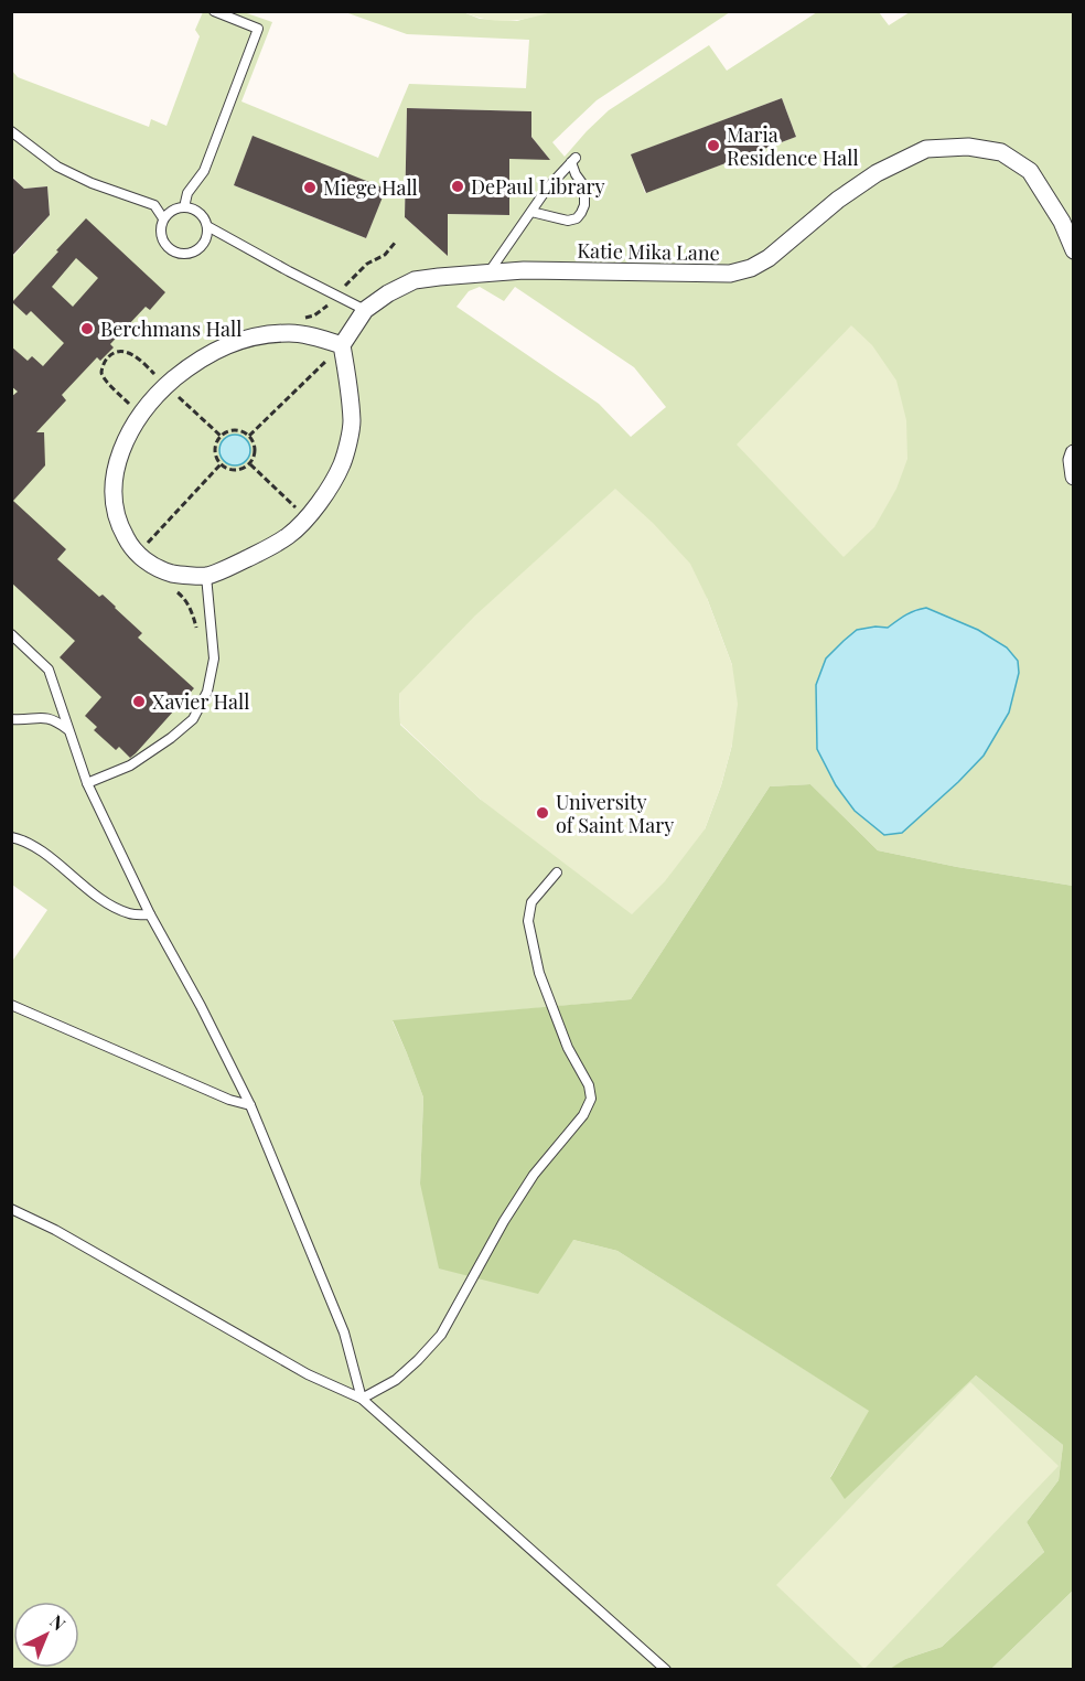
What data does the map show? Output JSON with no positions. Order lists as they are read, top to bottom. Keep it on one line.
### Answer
{"streets":{"street":["Katie Mika Lane"]},"places":["Maria Residence Hall","DePaul Library","Miege Hall","Berchmans Hall","Xavier Hall","University of Saint Mary"],"north":"top right"}
